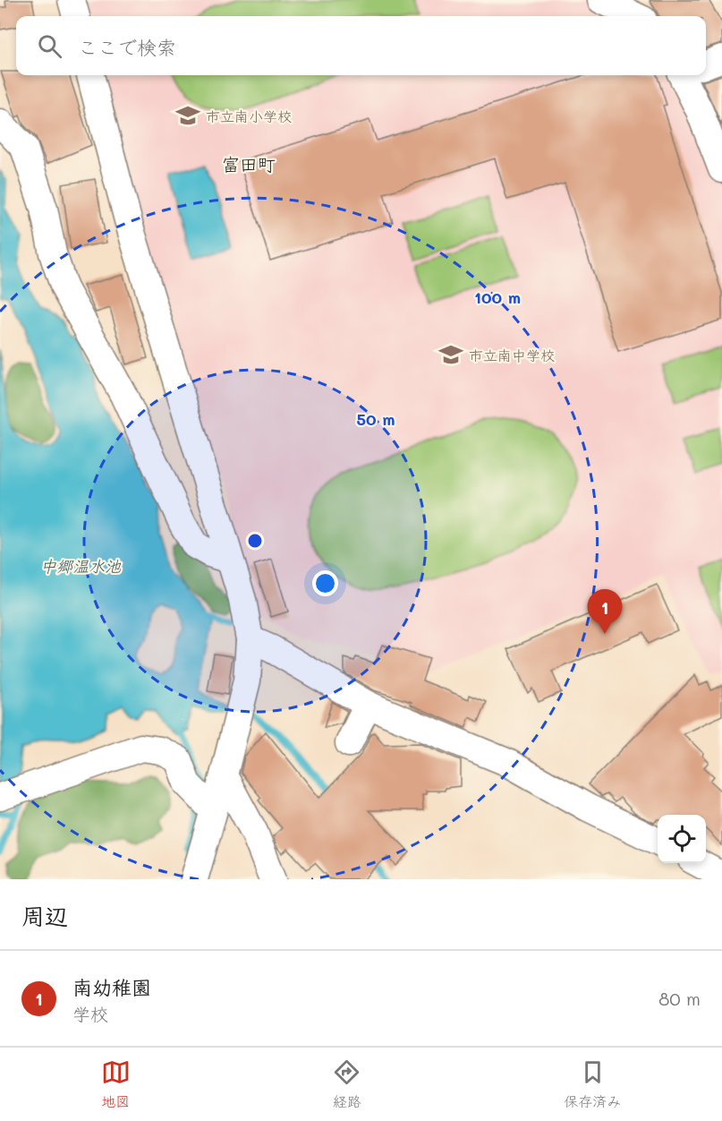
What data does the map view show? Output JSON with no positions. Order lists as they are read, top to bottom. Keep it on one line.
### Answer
{"districts":["富田町"],"water":["中郷温水池"],"places":{"school or university":["市立南小学校","市立南中学校"]},"page":{"search":"ここで検索","pins":"1","heading":"周辺","list":[{"mark":"1","name":"南幼稚園","note":"学校","value":"80 m"}],"nav":["地図","経路","保存済み"]},"rings":["100 m","50 m"]}
